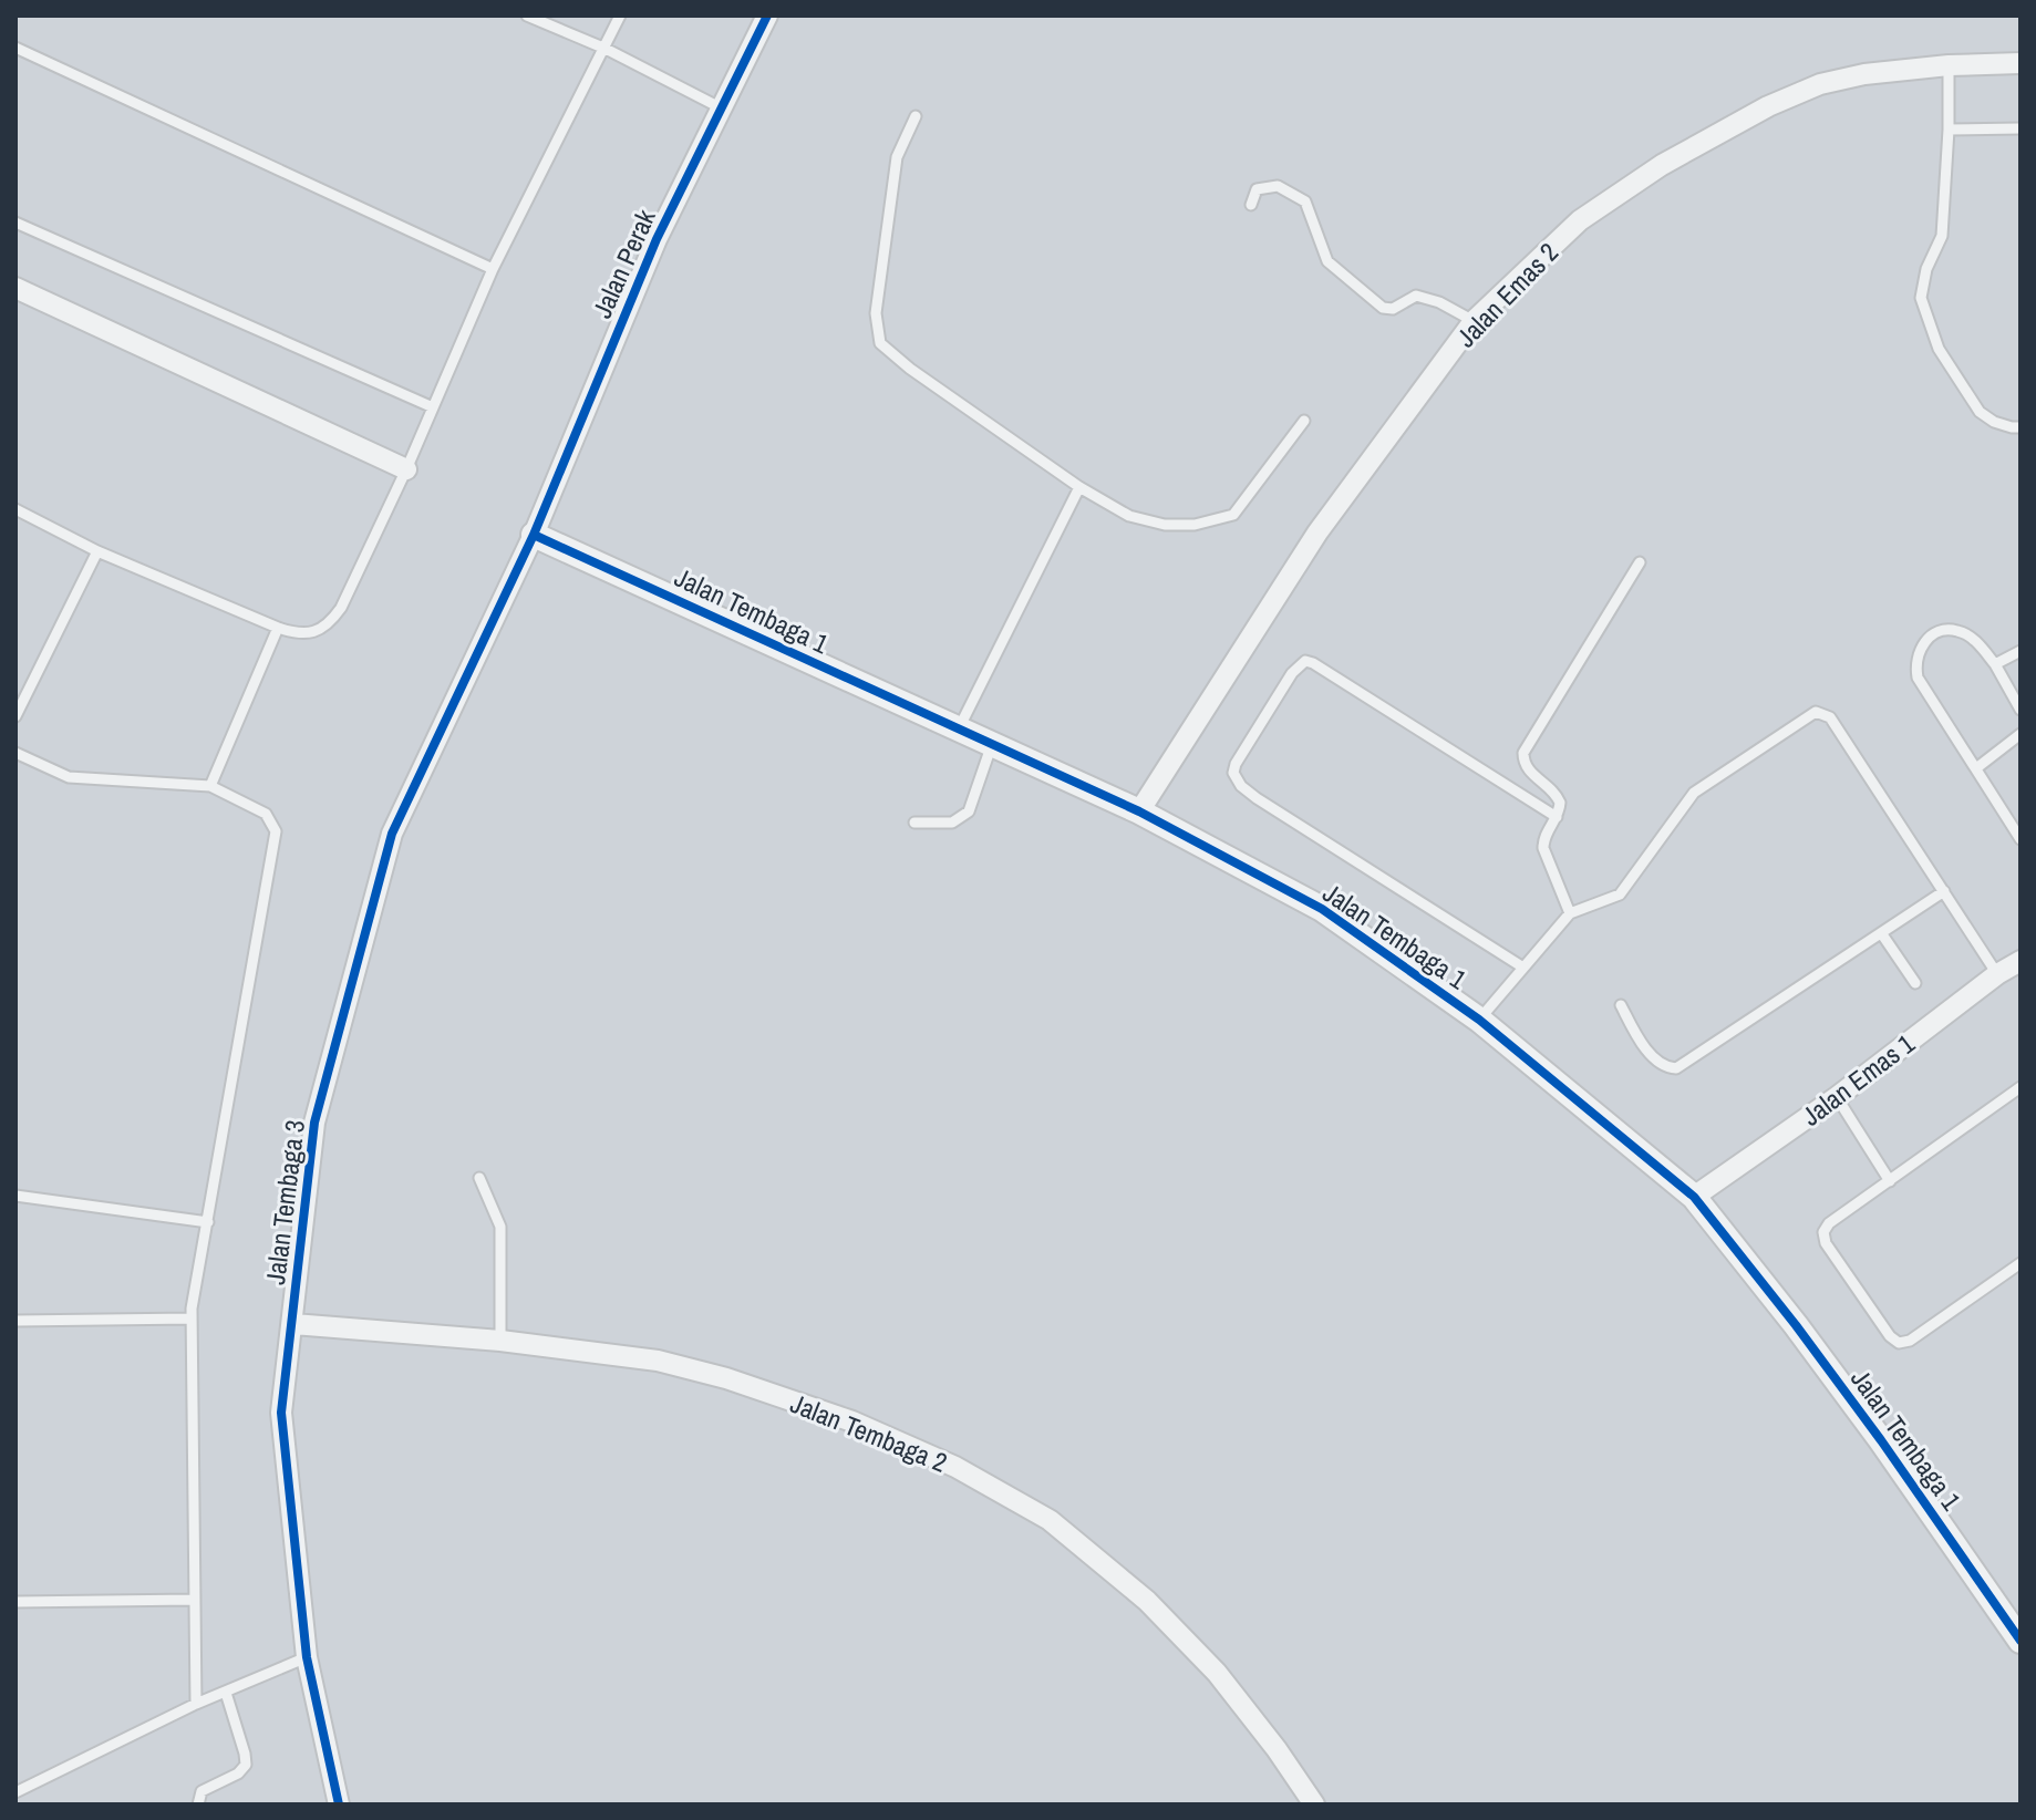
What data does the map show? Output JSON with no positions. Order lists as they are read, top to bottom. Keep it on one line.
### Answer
{"streets":{"street":["Jalan Perak","Jalan Emas 2","Jalan Tembaga 1","Jalan Emas 1","Jalan Tembaga 3","Jalan Tembaga 2"]},"crossings":[["Jalan Perak","Jalan Tembaga 1"],["Jalan Perak","Jalan Tembaga 3"],["Jalan Emas 2","Jalan Tembaga 1"],["Jalan Tembaga 1","Jalan Emas 1"],["Jalan Tembaga 1","Jalan Tembaga 3"],["Jalan Tembaga 3","Jalan Tembaga 2"]]}
